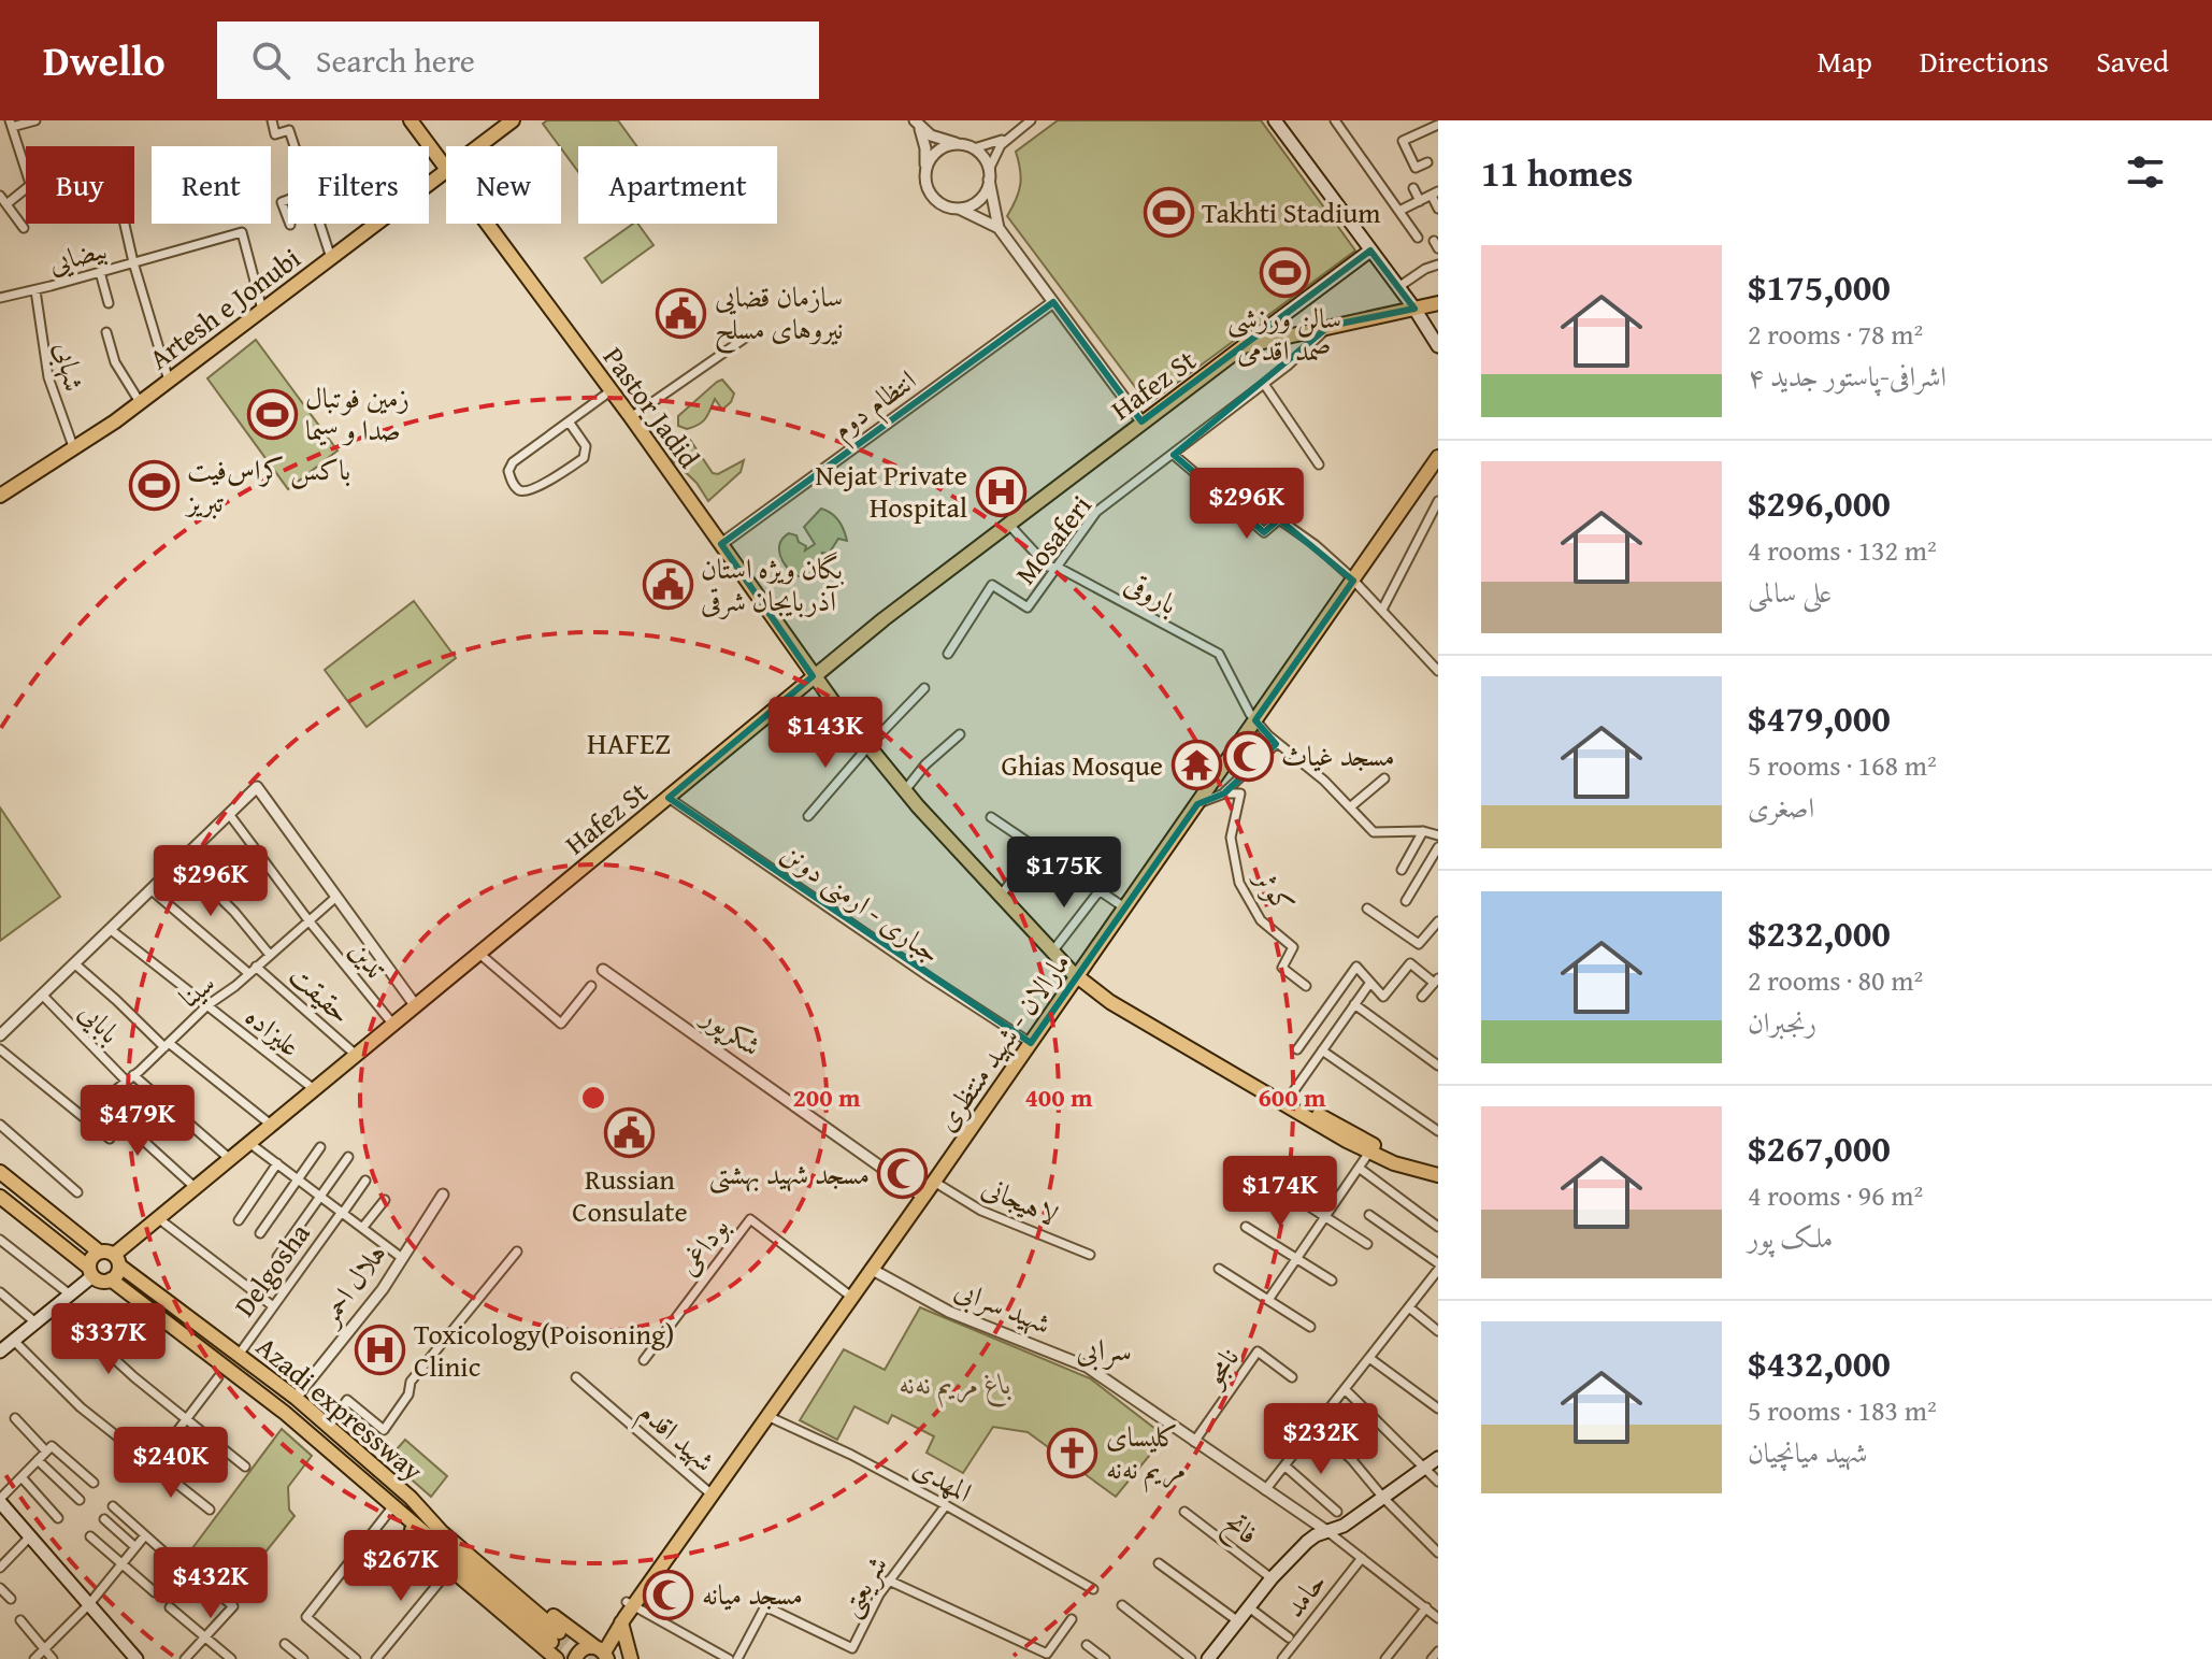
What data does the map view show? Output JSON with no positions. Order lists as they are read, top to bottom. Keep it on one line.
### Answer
{"streets":{"main road":["Artesh e Jonubi","Hafez St","Pastor Jadid","مارالان - شهید منتظری","Azadi expressway"],"street":["بیضایی","شهابی","انتظام دوم","Mosaferi","باروقی","کوثر","جباری - ارمنی دونن","تدین","سینا","حقیقت","بابایی","علیزاده","شکرپور","لاهیجانی","بوداغی","Delgosha","هلال احمر","شهید سرابی","نامجو","شهید اقدم","المهدی","فاتح","شریعتی","حامد"]},"crossings":[["بیضایی","Artesh e Jonubi"],["بیضایی","شهابی"],["Artesh e Jonubi","شهابی"],["Hafez St","Pastor Jadid"],["Hafez St","Mosaferi"],["Hafez St","باروقی"],["Hafez St","جباری - ارمنی دونن"],["Hafez St","تدین"],["Hafez St","حقیقت"],["Hafez St","بابایی"],["Hafez St","علیزاده"],["Hafez St","Delgosha"],["Hafez St","Azadi expressway"],["انتظام دوم","Pastor Jadid"],["Pastor Jadid","مارالان - شهید منتظری"],["Mosaferi","باروقی"],["باروقی","مارالان - شهید منتظری"],["جباری - ارمنی دونن","مارالان - شهید منتظری"],["تدین","سینا"],["تدین","حقیقت"],["سینا","حقیقت"],["سینا","بابایی"],["سینا","علیزاده"],["مارالان - شهید منتظری","لاهیجانی"],["مارالان - شهید منتظری","بوداغی"],["مارالان - شهید منتظری","شهید سرابی"],["مارالان - شهید منتظری","شهید اقدم"],["مارالان - شهید منتظری","المهدی"],["Delgosha","هلال احمر"],["Delgosha","Azadi expressway"],["هلال احمر","Azadi expressway"],["شهید سرابی","نامجو"],["المهدی","شریعتی"]],"districts":["HAFEZ","سرابی"],"parks":["باغ مریم نه‌نه"],"places":{"sports":["Takhti Stadium","سالن ورزشی صمد اقدمی","زمین فوتبال صدا و سیما","باکس کراس‌فیت تبریز"],"public building":["سازمان قضایی نیروهای مسلح","یگان ویژه استان آذربایجان شرقی","Russian Consulate"],"hospital":["Nejat Private Hospital","Toxicology(Poisoning) Clinic"],"mosque":["مسجد غیاث","مسجد شهید بهشتی","مسجد میانه"],"temple":["Ghias Mosque"],"church":["کلیسای مریم نه‌نه"]},"page":{"header":"Dwello","search":"Search here","nav":["Map","Directions","Saved"],"heading":"11 homes","chip":["Buy","Rent","Filters","New","Apartment"],"list":[{"name":"$175,000","note":"2 rooms · 78 m² · اشرافی-پاستور جدید ۴"},{"name":"$296,000","note":"4 rooms · 132 m² · علی سالمی"},{"name":"$479,000","note":"5 rooms · 168 m² · اصغری"},{"name":"$232,000","note":"2 rooms · 80 m² · رنجبران"},{"name":"$267,000","note":"4 rooms · 96 m² · ملک پور"},{"name":"$432,000","note":"5 rooms · 183 m² · شهید میانچیان"}],"price":["$296K","$143K","$175K","$296K","$479K","$174K","$337K","$232K","$240K","$267K","$432K"]},"rings":["200 m","400 m","600 m"]}
